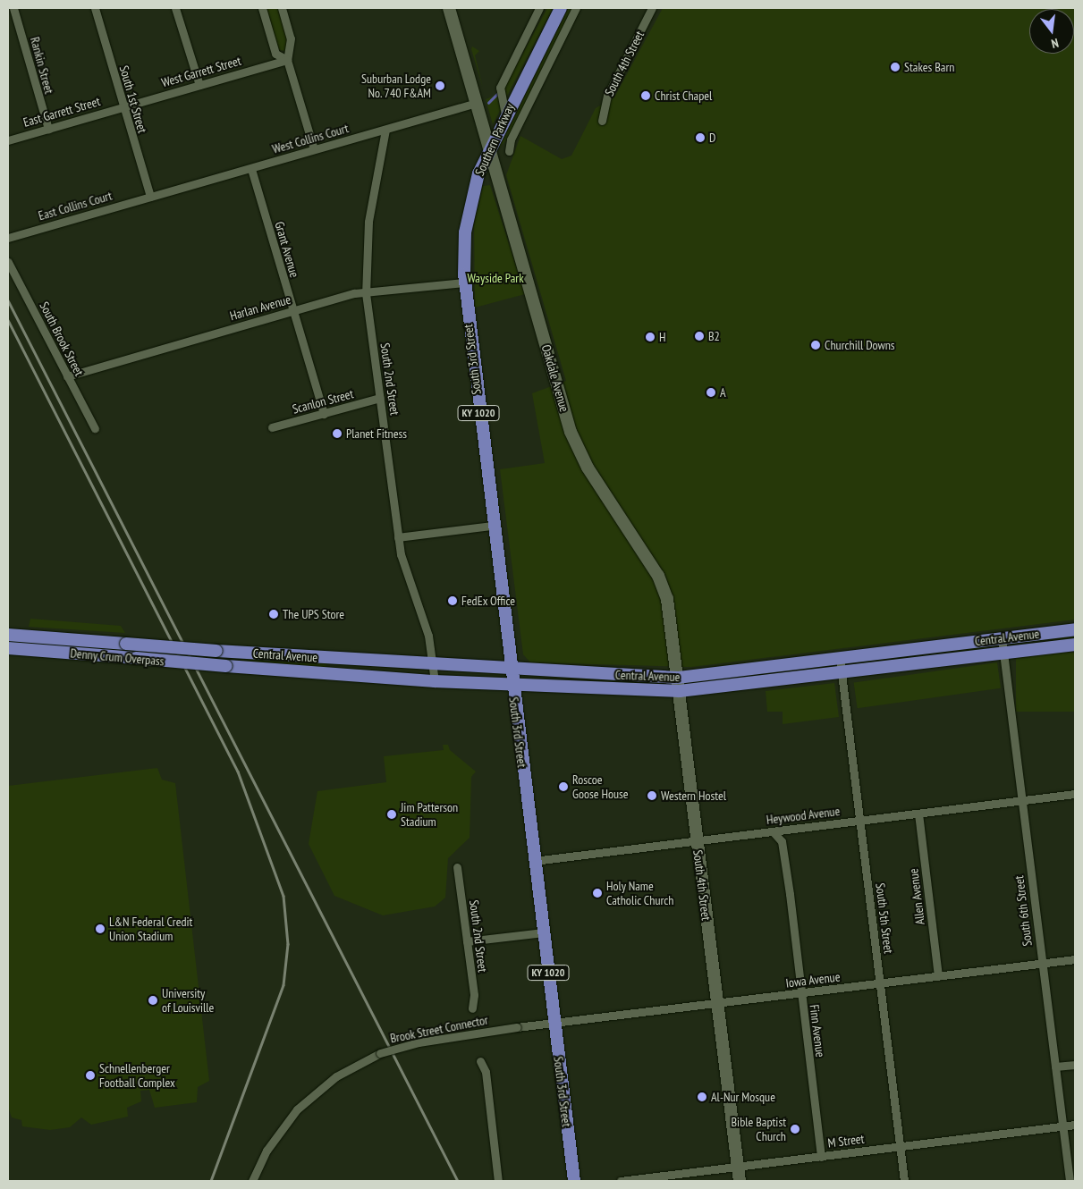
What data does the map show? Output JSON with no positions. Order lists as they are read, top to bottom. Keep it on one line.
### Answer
{"streets":{"main road":["South 4th Street","Southern Parkway","South 3rd Street","Oakdale Avenue","KY 1020","Central Avenue","Denny Crum Overpass"],"street":["Rankin Street","West Garrett Street","South 1st Street","East Garrett Street","West Collins Court","East Collins Court","Grant Avenue","Harlan Avenue","South Brook Street","South 2nd Street","Scanlon Street","Heywood Avenue","Allen Avenue","South 6th Street","South 5th Street","Iowa Avenue","Brook Street Connector","Finn Avenue","M Street"]},"crossings":[["South 4th Street","Oakdale Avenue"],["South 4th Street","Central Avenue"],["South 4th Street","Heywood Avenue"],["South 4th Street","Iowa Avenue"],["South 4th Street","M Street"],["Rankin Street","East Garrett Street"],["West Garrett Street","South 1st Street"],["West Garrett Street","East Garrett Street"],["South 1st Street","East Garrett Street"],["South 1st Street","West Collins Court"],["South 1st Street","East Collins Court"],["West Collins Court","East Collins Court"],["West Collins Court","Grant Avenue"],["West Collins Court","South 2nd Street"],["Southern Parkway","Harlan Avenue"],["Southern Parkway","South 3rd Street"],["Southern Parkway","Oakdale Avenue"],["Grant Avenue","Harlan Avenue"],["Grant Avenue","Scanlon Street"],["Harlan Avenue","South Brook Street"],["Harlan Avenue","South 3rd Street"],["Harlan Avenue","South 2nd Street"],["South 3rd Street","Central Avenue"],["South 3rd Street","Heywood Avenue"],["South 3rd Street","Iowa Avenue"],["South 3rd Street","Brook Street Connector"],["South 2nd Street","Scanlon Street"],["South 2nd Street","Central Avenue"],["Central Avenue","Denny Crum Overpass"],["Central Avenue","South 6th Street"],["Central Avenue","South 5th Street"],["Heywood Avenue","Allen Avenue"],["Heywood Avenue","South 6th Street"],["Heywood Avenue","South 5th Street"],["Heywood Avenue","Finn Avenue"],["Allen Avenue","Iowa Avenue"],["South 6th Street","Iowa Avenue"],["South 6th Street","M Street"],["South 5th Street","Iowa Avenue"],["South 5th Street","M Street"],["Iowa Avenue","Brook Street Connector"],["Iowa Avenue","Finn Avenue"],["Finn Avenue","M Street"]],"parks":["Wayside Park"],"places":["Stakes Barn","Suburban Lodge No. 740 F&AM","Christ Chapel","D","B2","H","Churchill Downs","A","Planet Fitness","FedEx Office","The UPS Store","Roscoe Goose House","Western Hostel","Jim Patterson Stadium","Holy Name Catholic Church","L&N Federal Credit Union Stadium","University of Louisville","Schnellenberger Football Complex","Al-Nur Mosque","Bible Baptist Church"],"north":"bottom"}
